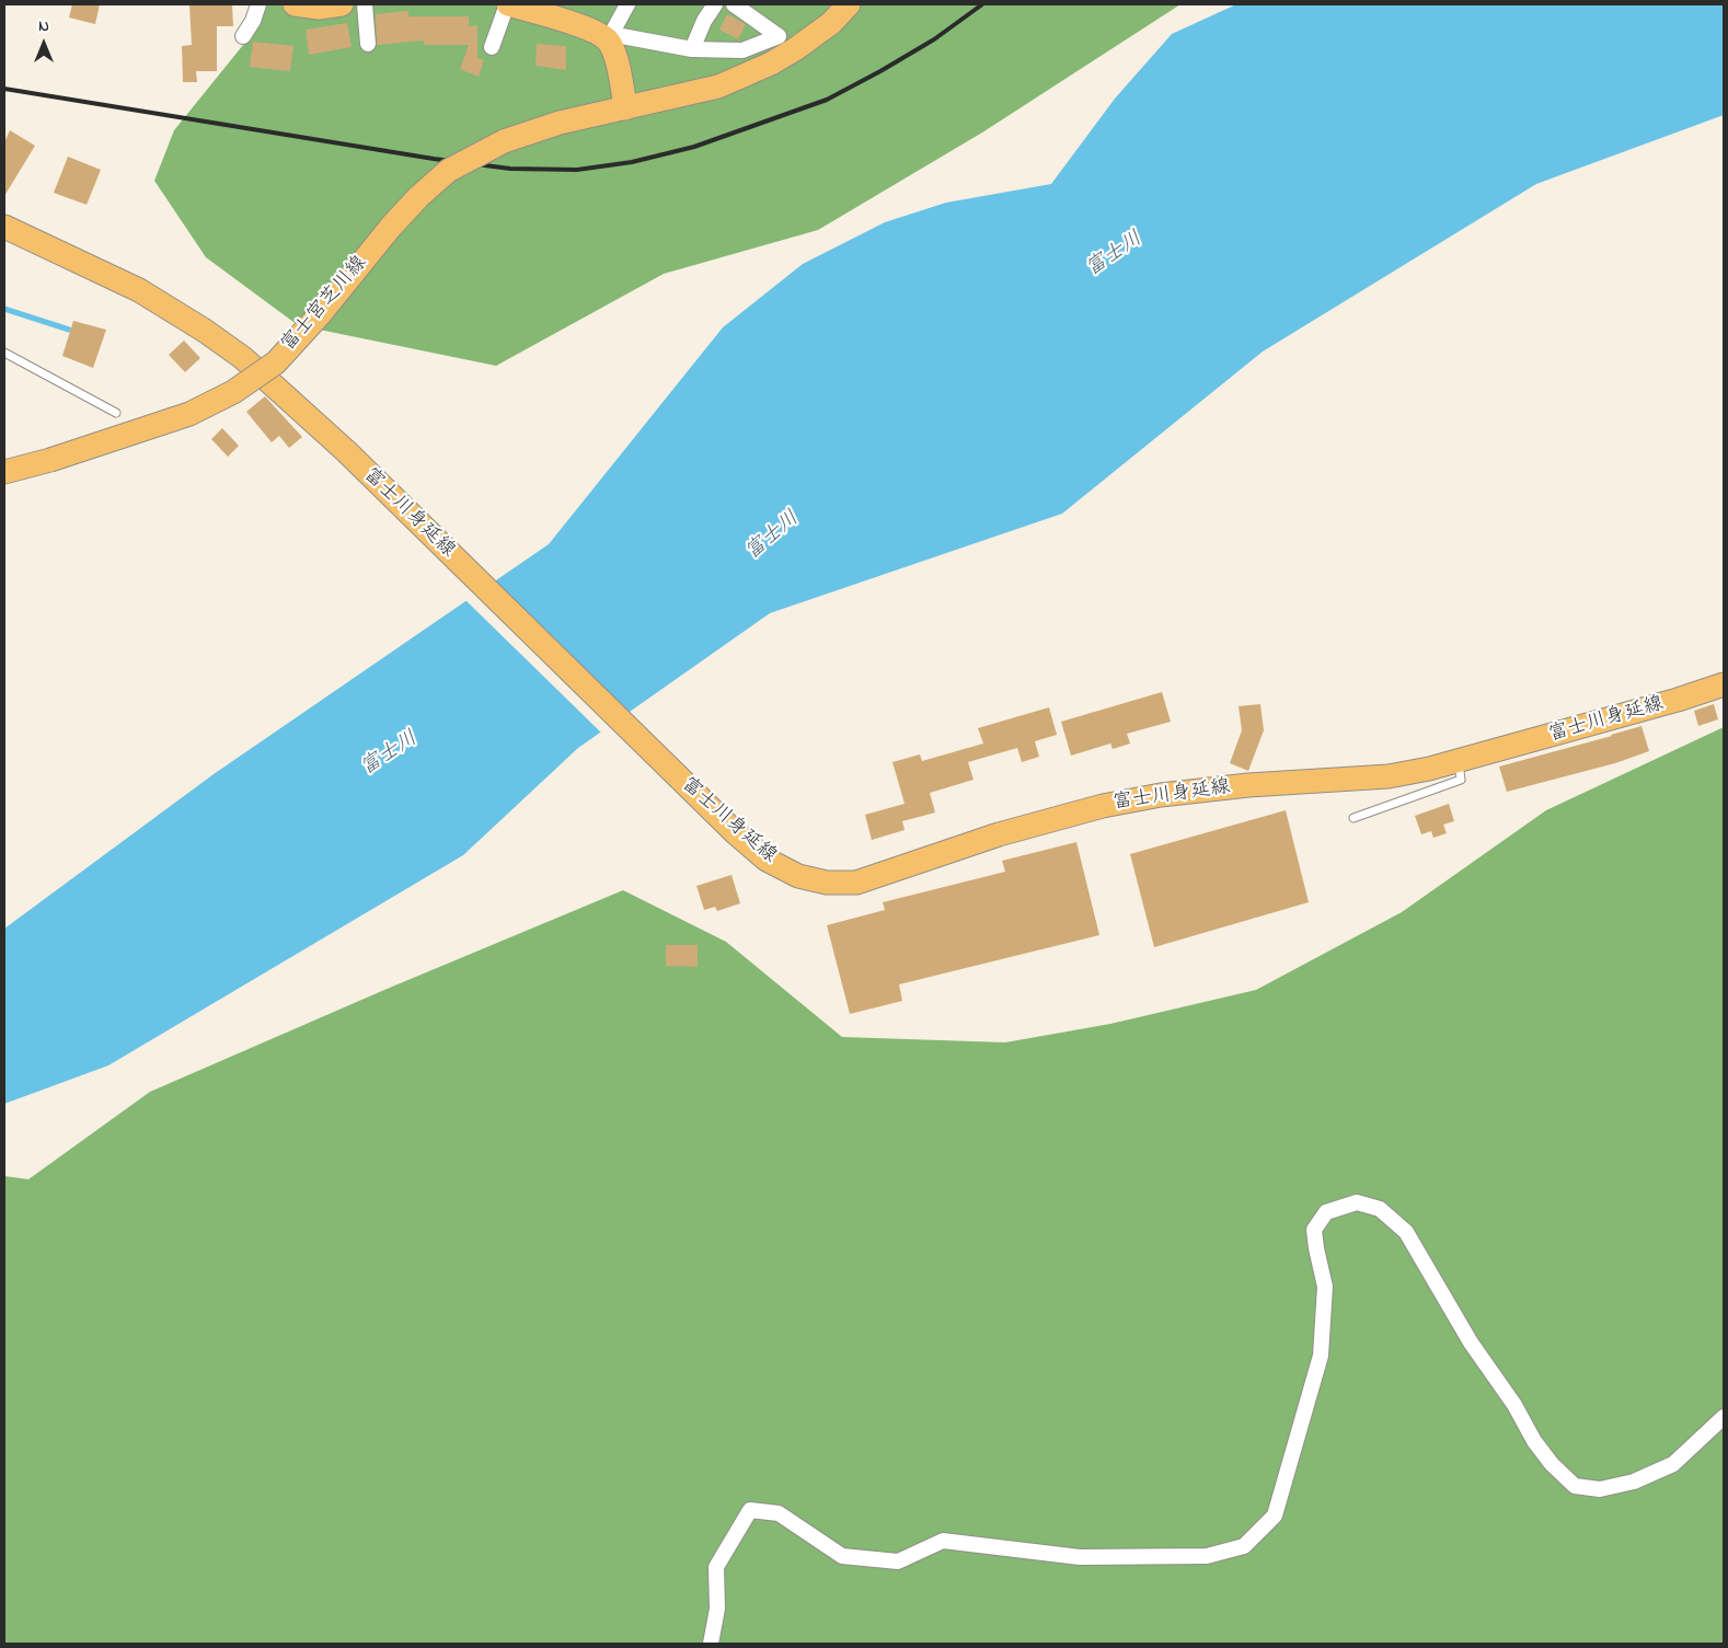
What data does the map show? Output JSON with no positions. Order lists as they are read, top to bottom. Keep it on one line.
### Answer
{"streets":{"main road":["富士宮芝川線","富士川身延線"]},"water":["富士川"],"north":"top"}
